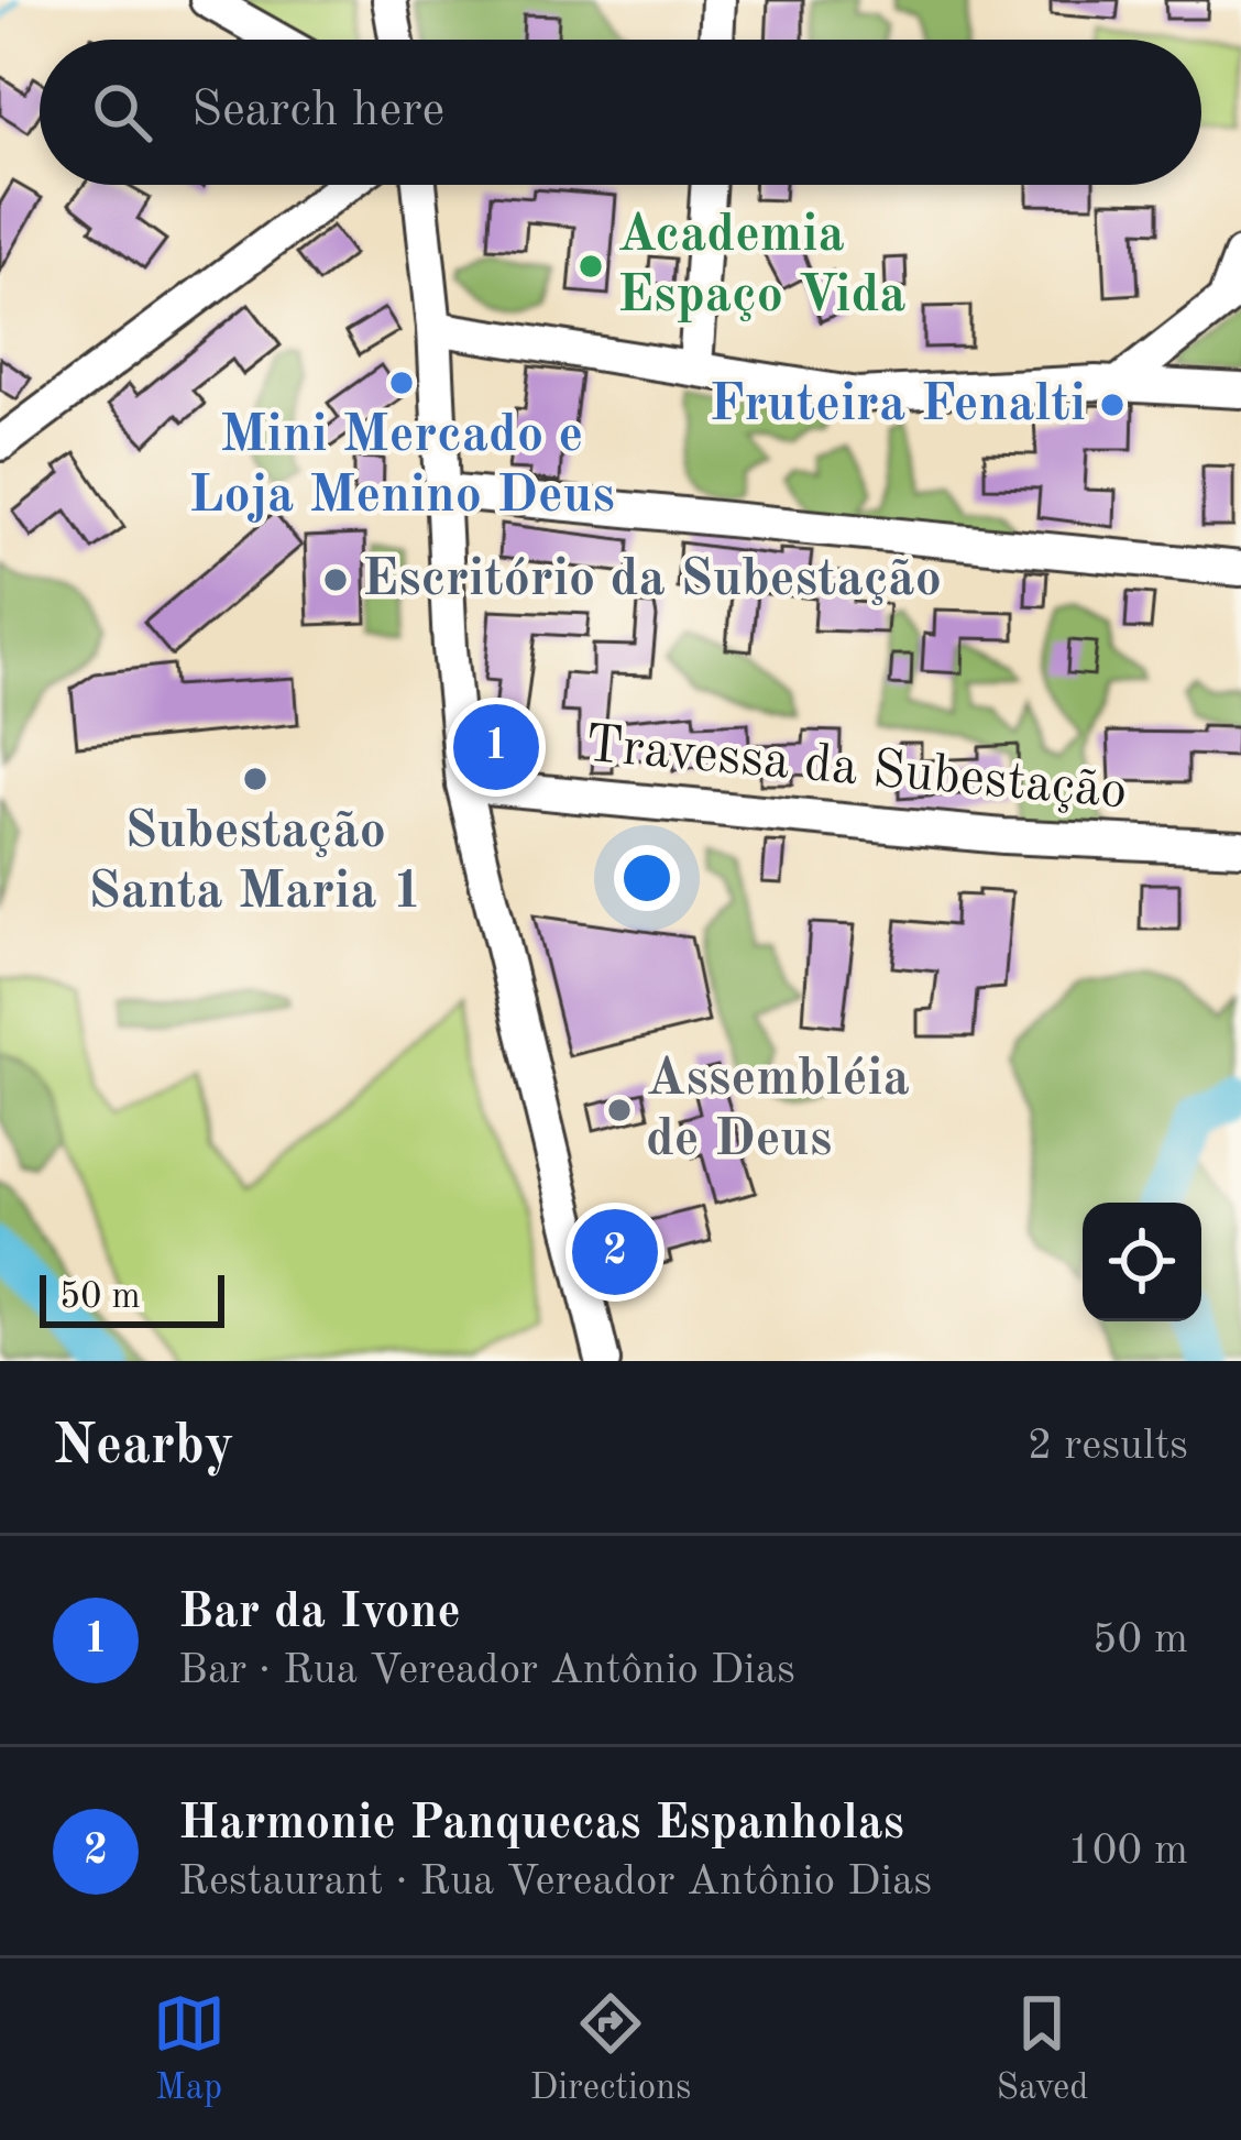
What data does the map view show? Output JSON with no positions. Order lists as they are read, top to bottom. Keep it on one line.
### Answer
{"streets":{"street":["Travessa da Subestação"]},"places":["Academia Espaço Vida","Mini Mercado e Loja Menino Deus","Fruteira Fenalti","Escritório da Subestação","Subestação Santa Maria 1","Assembléia de Deus"],"scale_bar":"50 m","page":{"search":"Search here","pins":["1","2"],"scale":"50 m","heading":["Nearby","2 results"],"list":[{"mark":"1","name":"Bar da Ivone","note":"Bar · Rua Vereador Antônio Dias","value":"50 m"},{"mark":"2","name":"Harmonie Panquecas Espanholas","note":"Restaurant · Rua Vereador Antônio Dias","value":"100 m"}],"nav":["Map","Directions","Saved"]}}
